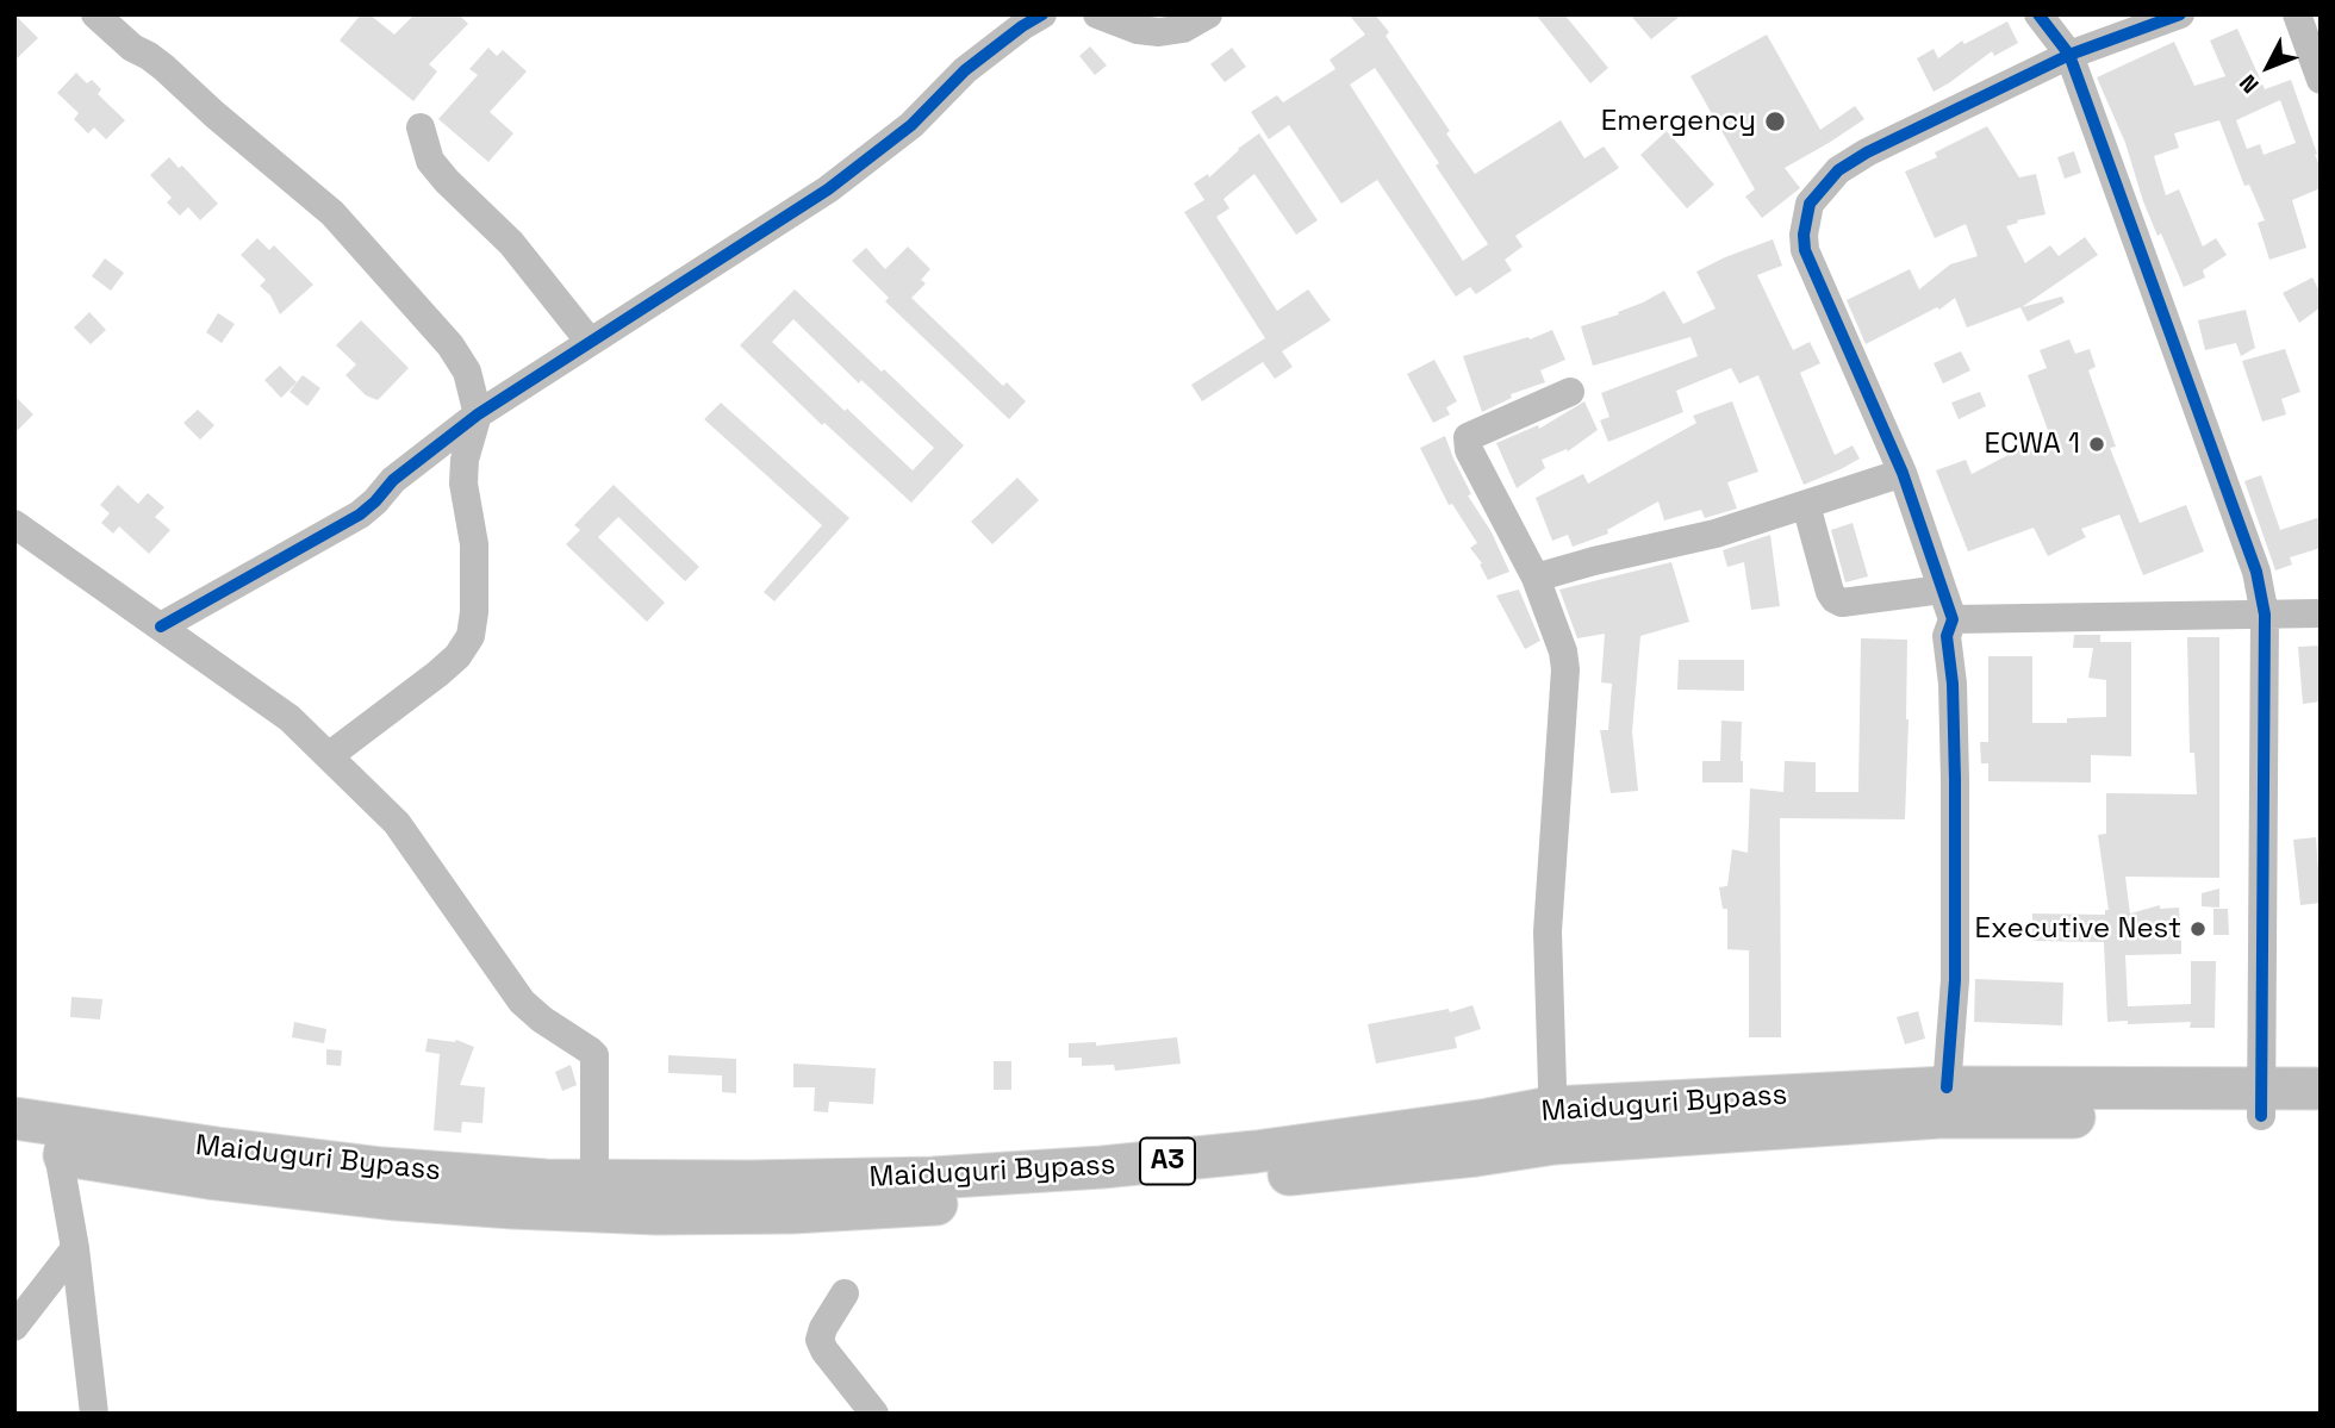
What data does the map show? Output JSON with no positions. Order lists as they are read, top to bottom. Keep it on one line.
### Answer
{"streets":{"highway":["Maiduguri Bypass","A3"]},"places":["Emergency","ECWA 1","Executive Nest"],"north":"bottom left"}
